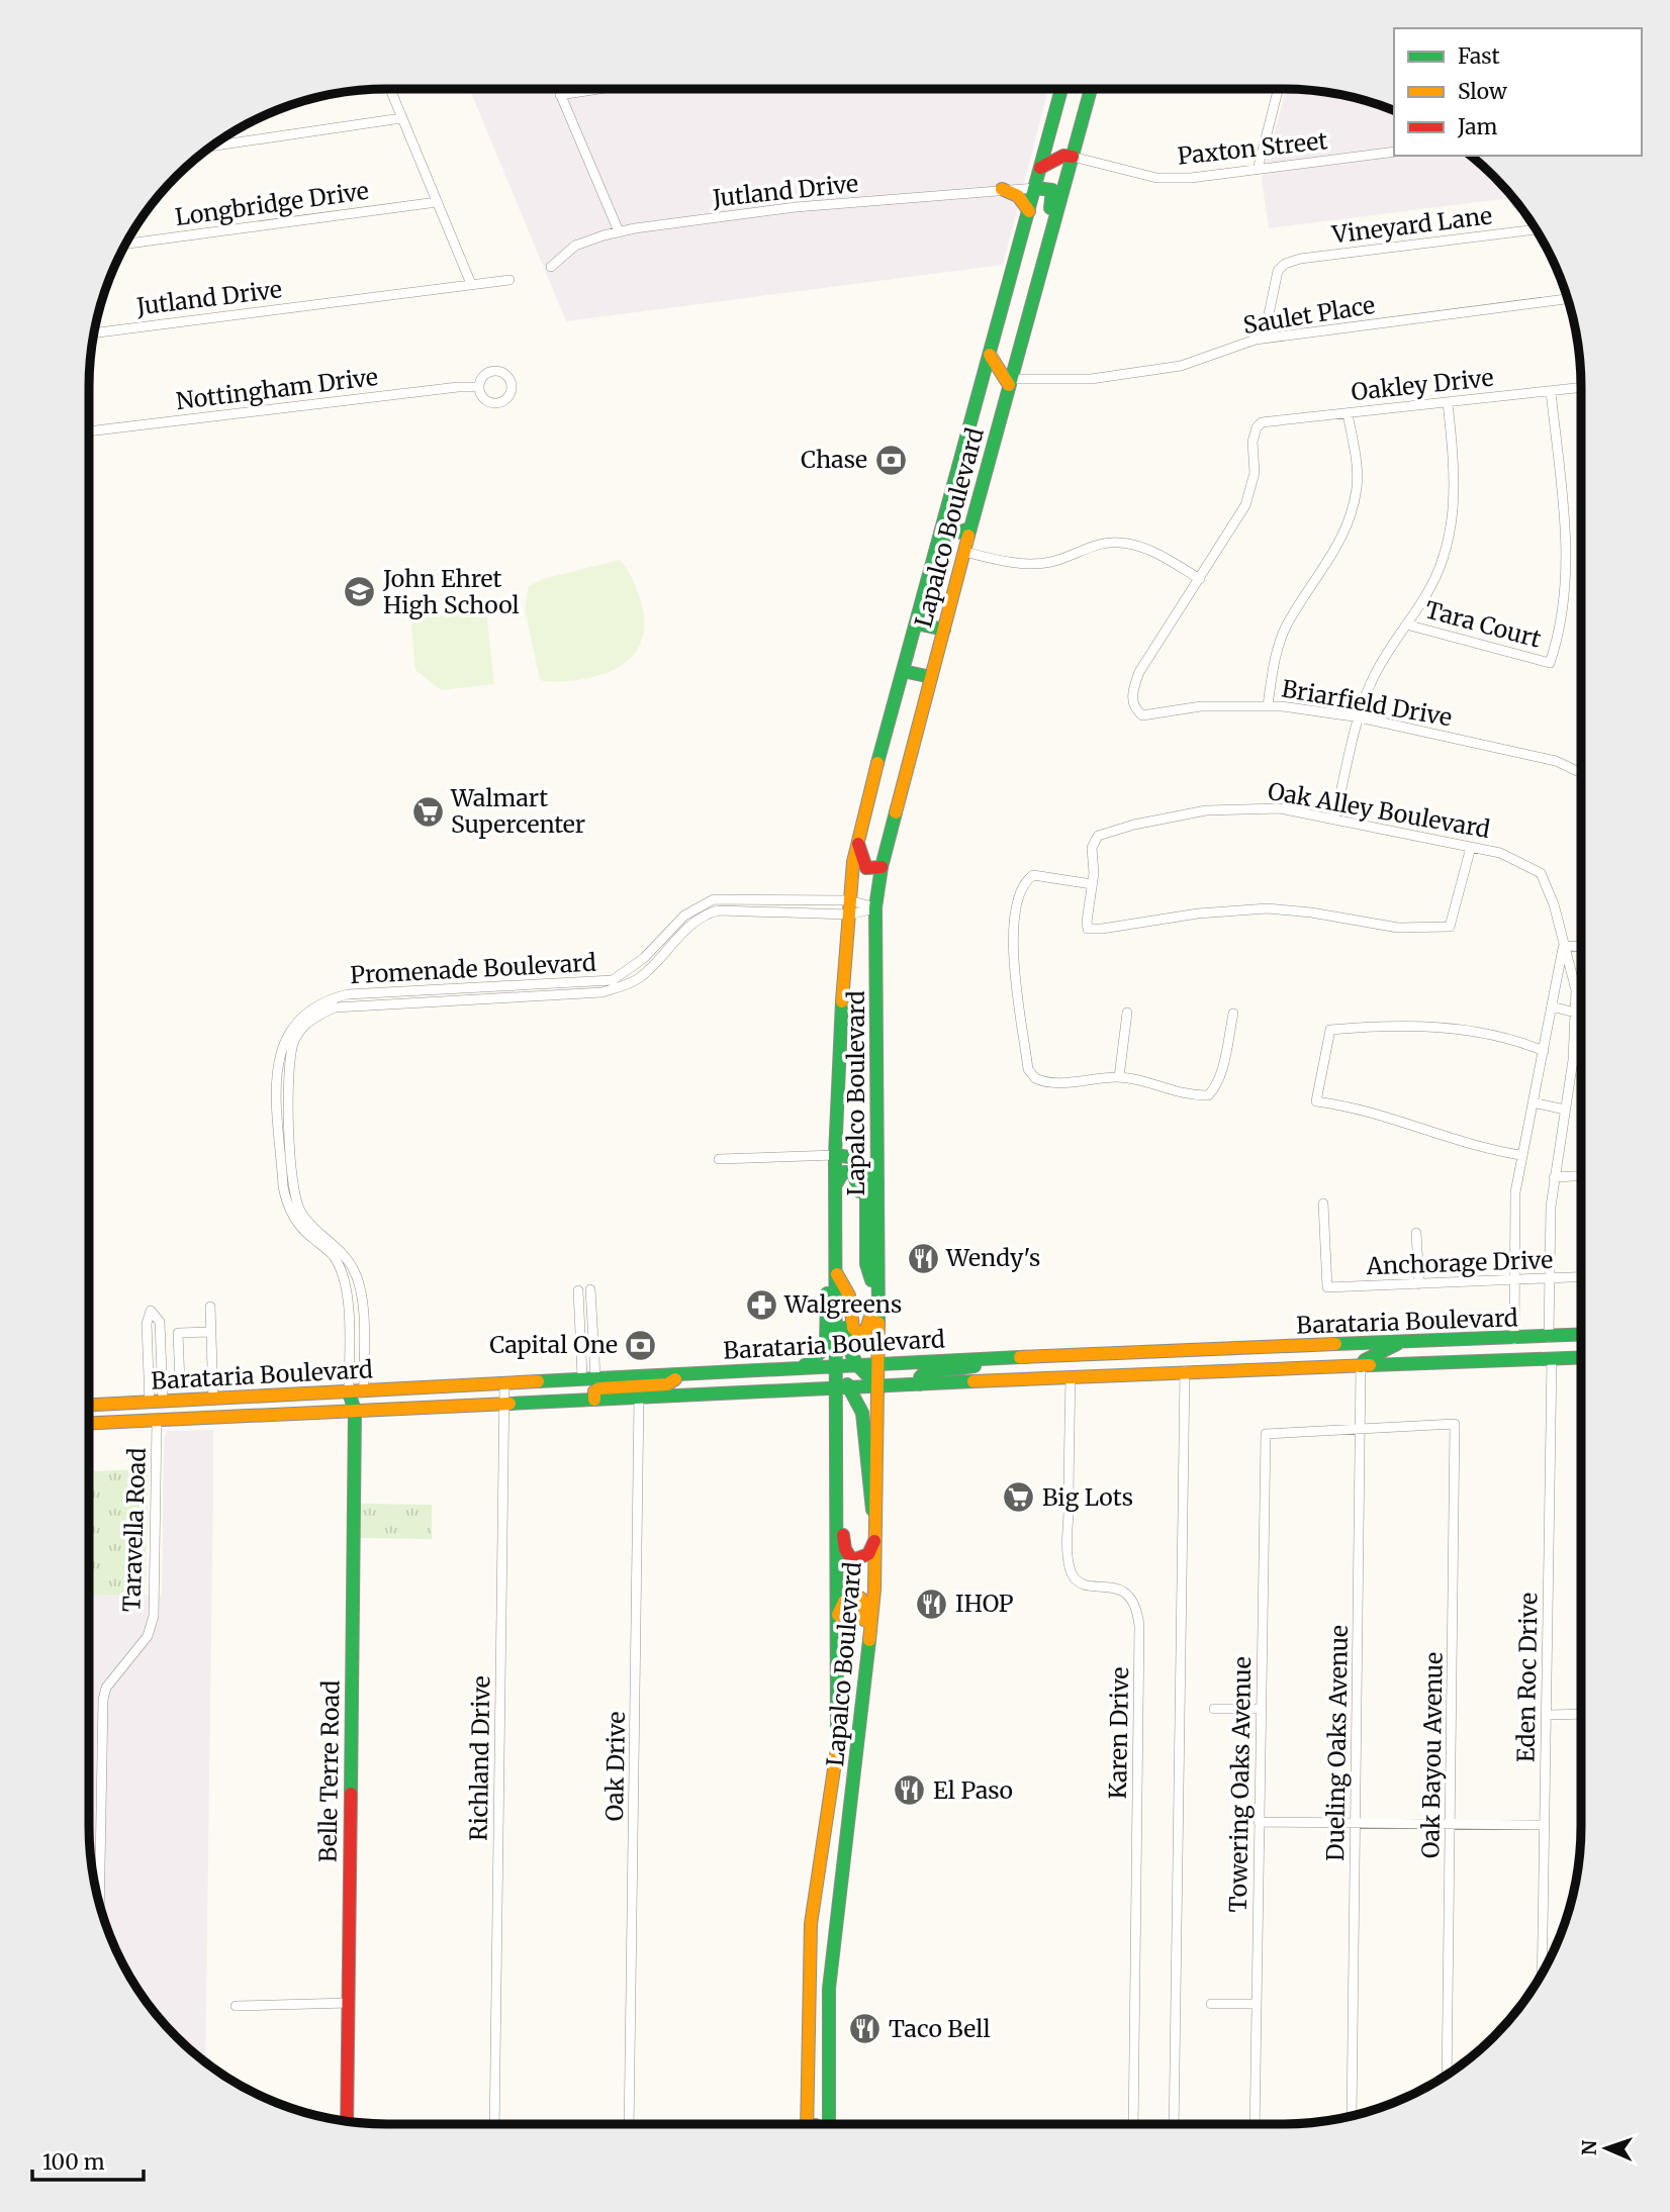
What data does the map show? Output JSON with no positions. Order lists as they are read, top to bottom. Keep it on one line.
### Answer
{"streets":{"main road":["Lapalco Boulevard","Barataria Boulevard","Belle Terre Road"],"street":["Paxton Street","Jutland Drive","Longbridge Drive","Vineyard Lane","Saulet Place","Oakley Drive","Nottingham Drive","Tara Court","Briarfield Drive","Oak Alley Boulevard","Promenade Boulevard","Anchorage Drive","Taravella Road","Eden Roc Drive","Karen Drive","Dueling Oaks Avenue","Oak Bayou Avenue","Richland Drive","Oak Drive","Towering Oaks Avenue"]},"crossings":[["Paxton Street","Lapalco Boulevard"],["Jutland Drive","Lapalco Boulevard"],["Vineyard Lane","Saulet Place"],["Saulet Place","Lapalco Boulevard"],["Oakley Drive","Tara Court"],["Oakley Drive","Briarfield Drive"],["Lapalco Boulevard","Promenade Boulevard"],["Lapalco Boulevard","Barataria Boulevard"],["Oak Alley Boulevard","Anchorage Drive"],["Oak Alley Boulevard","Barataria Boulevard"],["Promenade Boulevard","Barataria Boulevard"],["Barataria Boulevard","Taravella Road"],["Barataria Boulevard","Eden Roc Drive"],["Barataria Boulevard","Karen Drive"],["Barataria Boulevard","Dueling Oaks Avenue"],["Barataria Boulevard","Richland Drive"],["Barataria Boulevard","Oak Drive"],["Barataria Boulevard","Belle Terre Road"],["Dueling Oaks Avenue","Oak Bayou Avenue"],["Dueling Oaks Avenue","Towering Oaks Avenue"],["Oak Bayou Avenue","Towering Oaks Avenue"]],"places":{"bank":["Chase","Capital One"],"school or university":["John Ehret High School"],"supermarket":["Walmart Supercenter","Big Lots"],"restaurant":["Wendy's","IHOP","El Paso","Taco Bell"],"pharmacy":["Walgreens"]},"legend":["Fast","Slow","Jam"],"scale_bar":"100 m","north":"left"}
